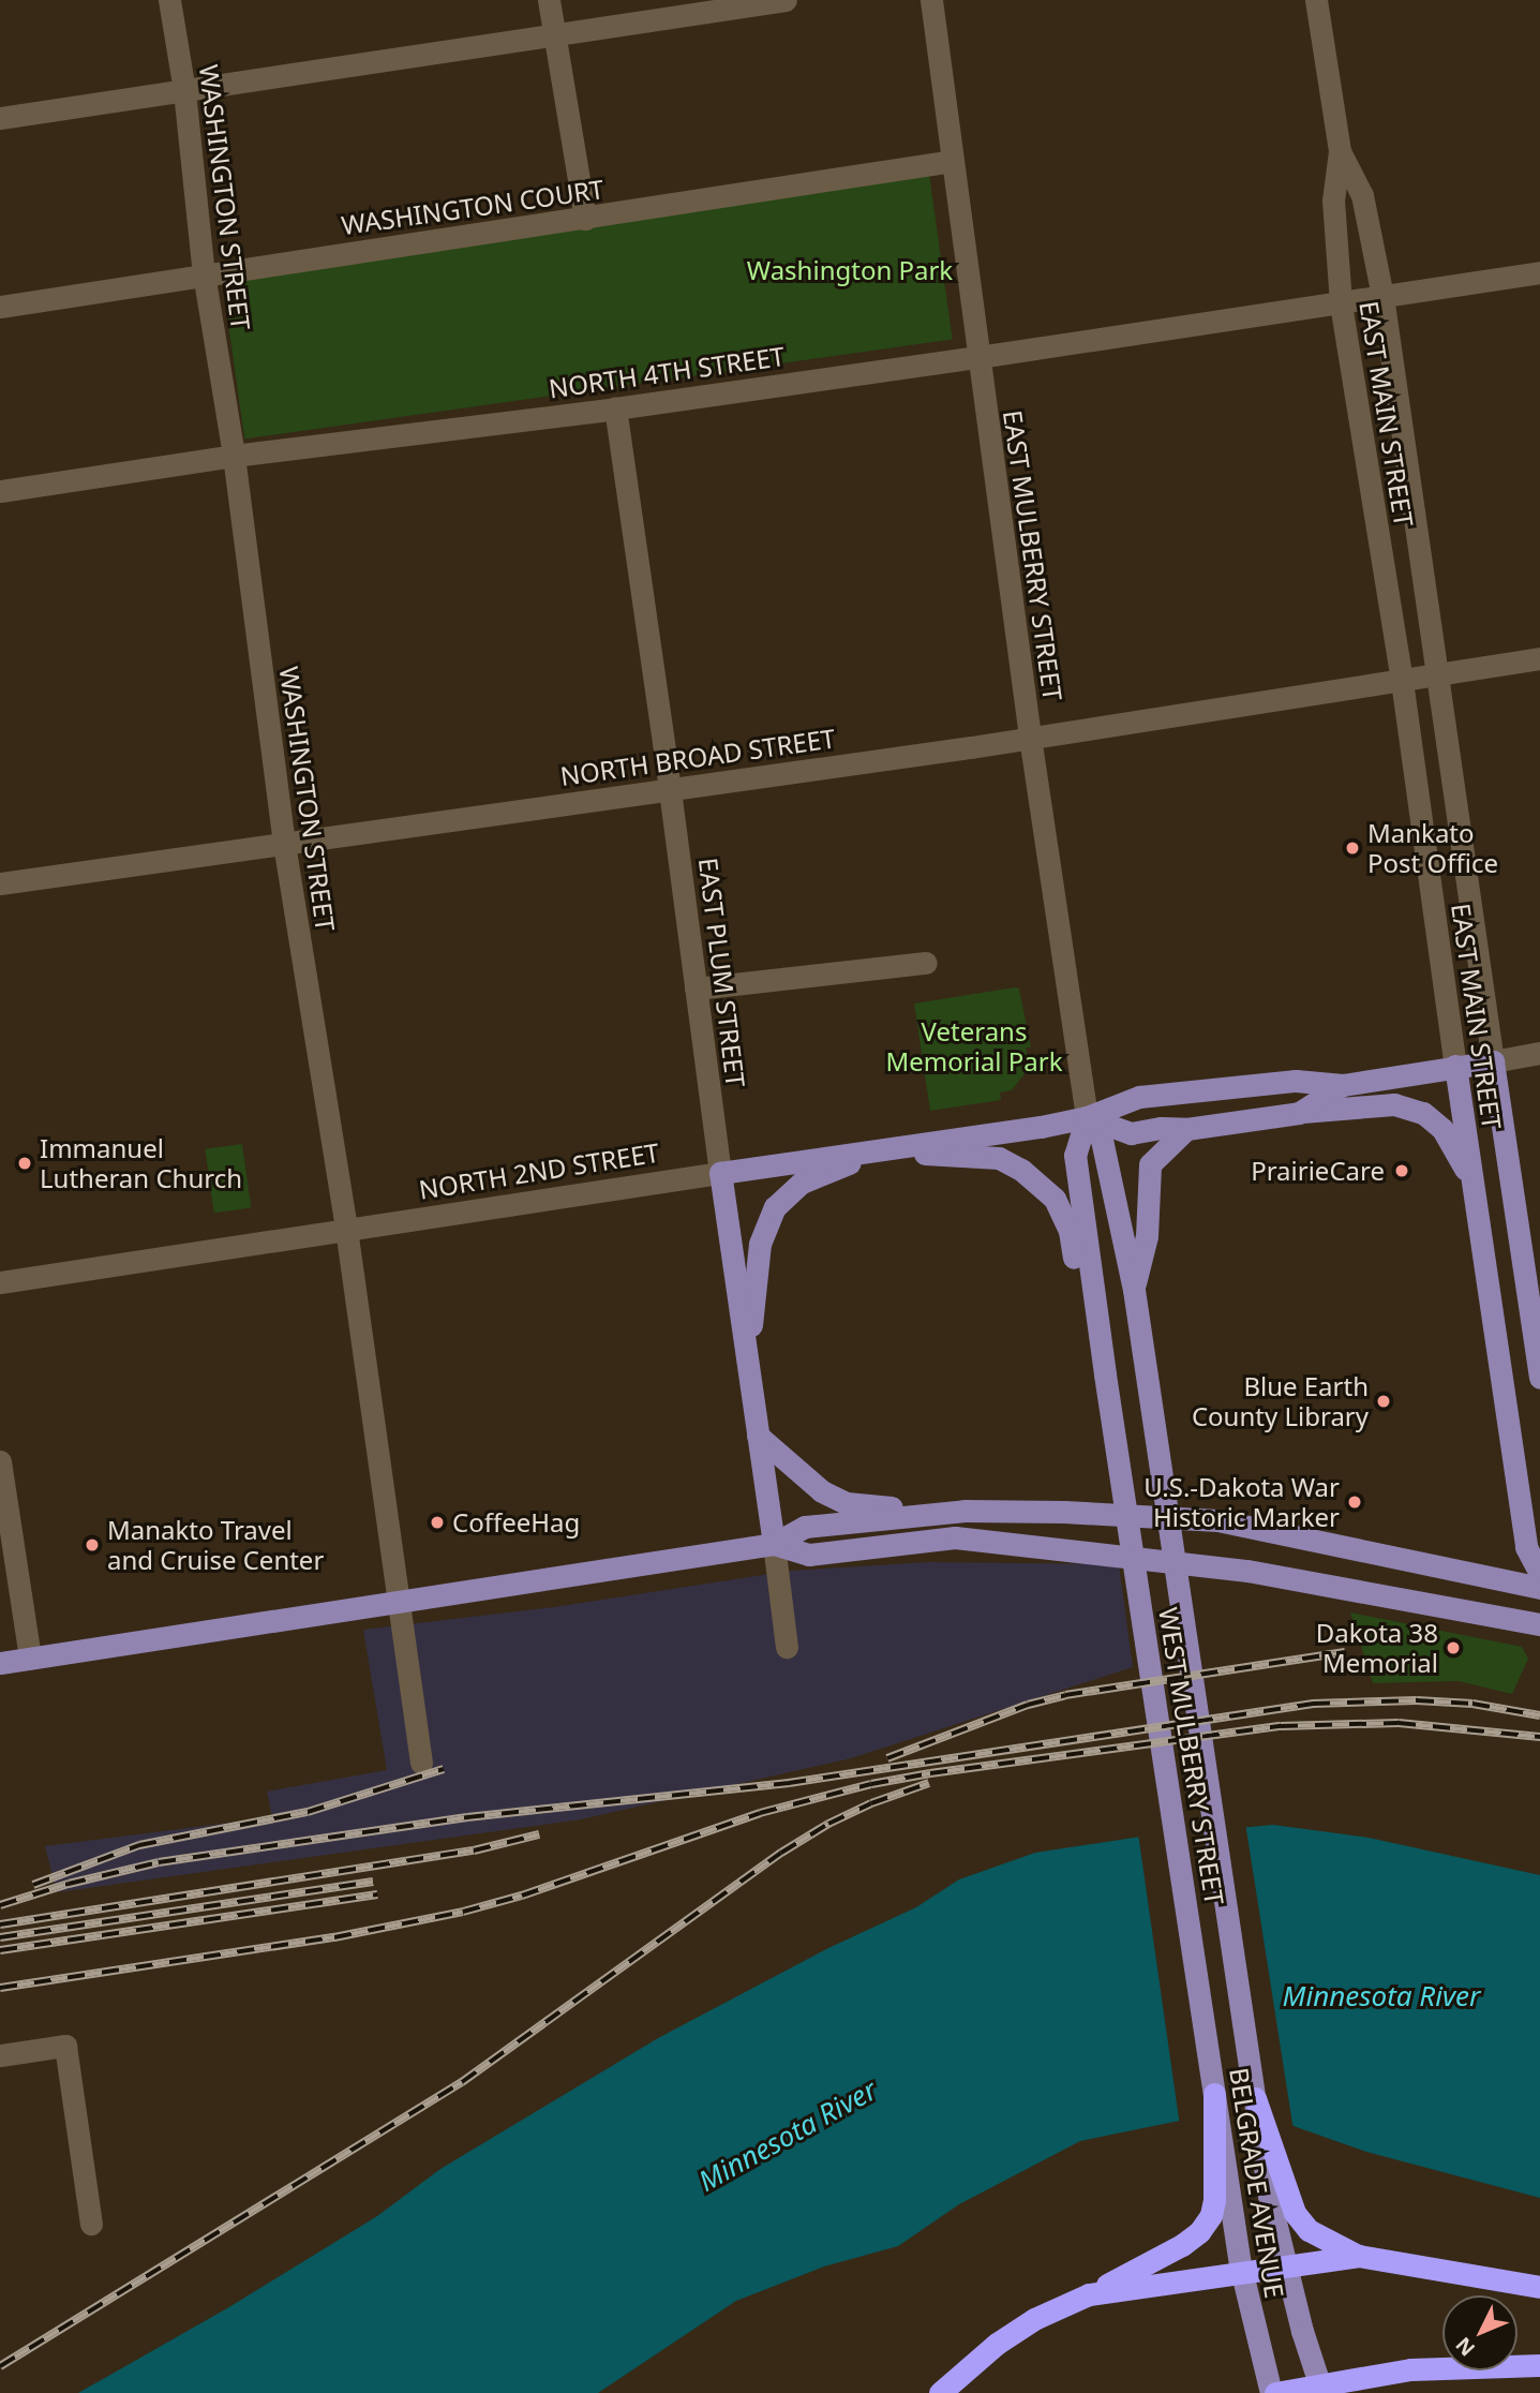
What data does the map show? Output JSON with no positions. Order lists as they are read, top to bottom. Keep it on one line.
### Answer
{"streets":{"main road":["EAST MAIN STREET","EAST PLUM STREET","NORTH 2ND STREET","WEST MULBERRY STREET","BELGRADE AVENUE"],"street":["WASHINGTON STREET","WASHINGTON COURT","NORTH 4TH STREET","EAST MULBERRY STREET","NORTH BROAD STREET"]},"crossings":[["WASHINGTON STREET","WASHINGTON COURT"],["WASHINGTON STREET","NORTH 4TH STREET"],["WASHINGTON STREET","NORTH BROAD STREET"],["WASHINGTON STREET","NORTH 2ND STREET"],["WASHINGTON COURT","EAST MULBERRY STREET"],["NORTH 4TH STREET","EAST MAIN STREET"],["NORTH 4TH STREET","EAST MULBERRY STREET"],["NORTH 4TH STREET","EAST PLUM STREET"],["EAST MAIN STREET","NORTH BROAD STREET"],["EAST MAIN STREET","NORTH 2ND STREET"],["EAST MULBERRY STREET","NORTH BROAD STREET"],["EAST MULBERRY STREET","NORTH 2ND STREET"],["NORTH BROAD STREET","EAST PLUM STREET"],["EAST PLUM STREET","NORTH 2ND STREET"],["WEST MULBERRY STREET","BELGRADE AVENUE"]],"water":["Minnesota River"],"parks":["Washington Park","Veterans Memorial Park"],"places":["Mankato Post Office","Immanuel Lutheran Church","PrairieCare","Blue Earth County Library","U.S.-Dakota War Historic Marker","CoffeeHag","Manakto Travel and Cruise Center","Dakota 38 Memorial"],"north":"bottom left"}
